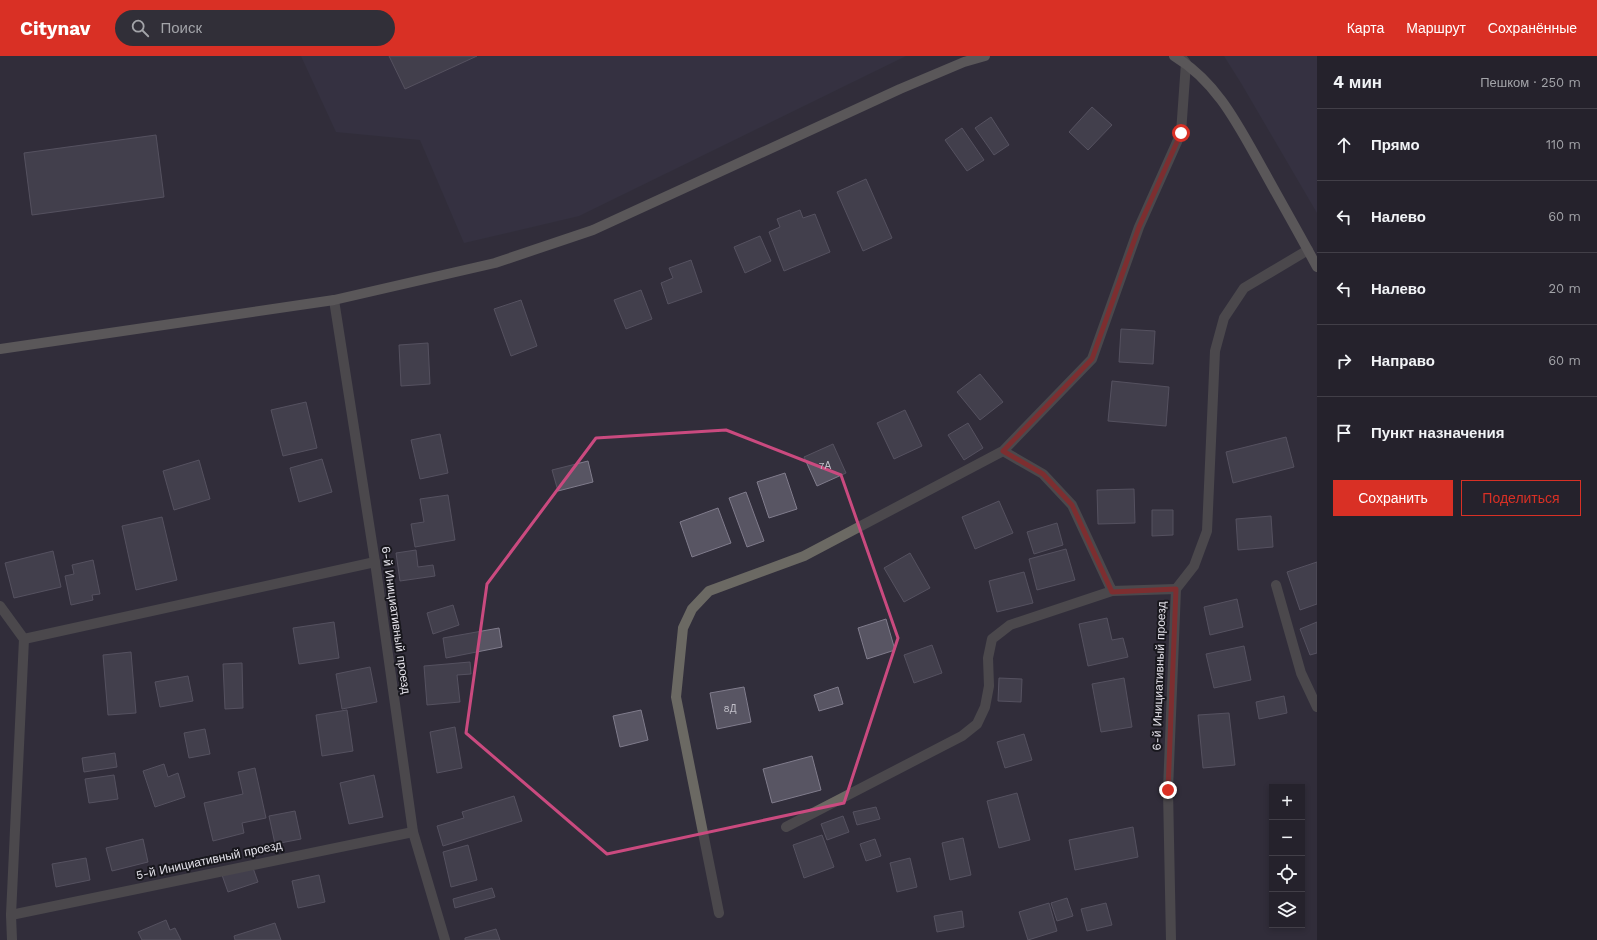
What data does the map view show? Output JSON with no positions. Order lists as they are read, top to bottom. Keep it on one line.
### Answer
{"streets":{"street":["6-й Инициативный проезд","5-й Инициативный проезд"]},"crossings":[["6-й Инициативный проезд","5-й Инициативный проезд"]],"house_numbers":["7А","8Д"],"page":{"header":"Citynav","search":"Поиск","nav":["Карта","Маршрут","Сохранённые"],"heading":["4 мин","Пешком · 250 m"],"list":[["Прямо","110 m"],["Налево","60 m"],["Налево","20 m"],["Направо","60 m"],"Пункт назначения"],"buttons":["Сохранить","Поделиться"],"map_buttons":["+","−"]}}
